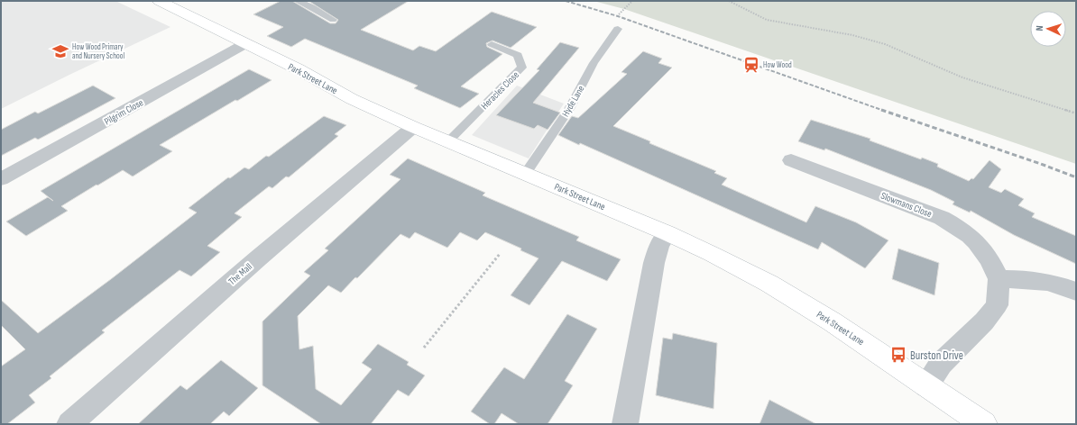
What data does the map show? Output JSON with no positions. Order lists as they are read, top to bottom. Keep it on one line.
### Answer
{"streets":{"street":["Park Street Lane","Pilgrim Close","Slowmans Close","The Mall"],"lane":["Heracles Close","Hyde Lane"]},"crossings":[["Park Street Lane","Heracles Close"],["Park Street Lane","Hyde Lane"],["Park Street Lane","Pilgrim Close"],["Park Street Lane","Slowmans Close"],["Park Street Lane","The Mall"]],"places":{"school or university":["How Wood Primary and Nursery School"],"station":["How Wood"],"bus stop":["Burston Drive"]},"north":"left"}
